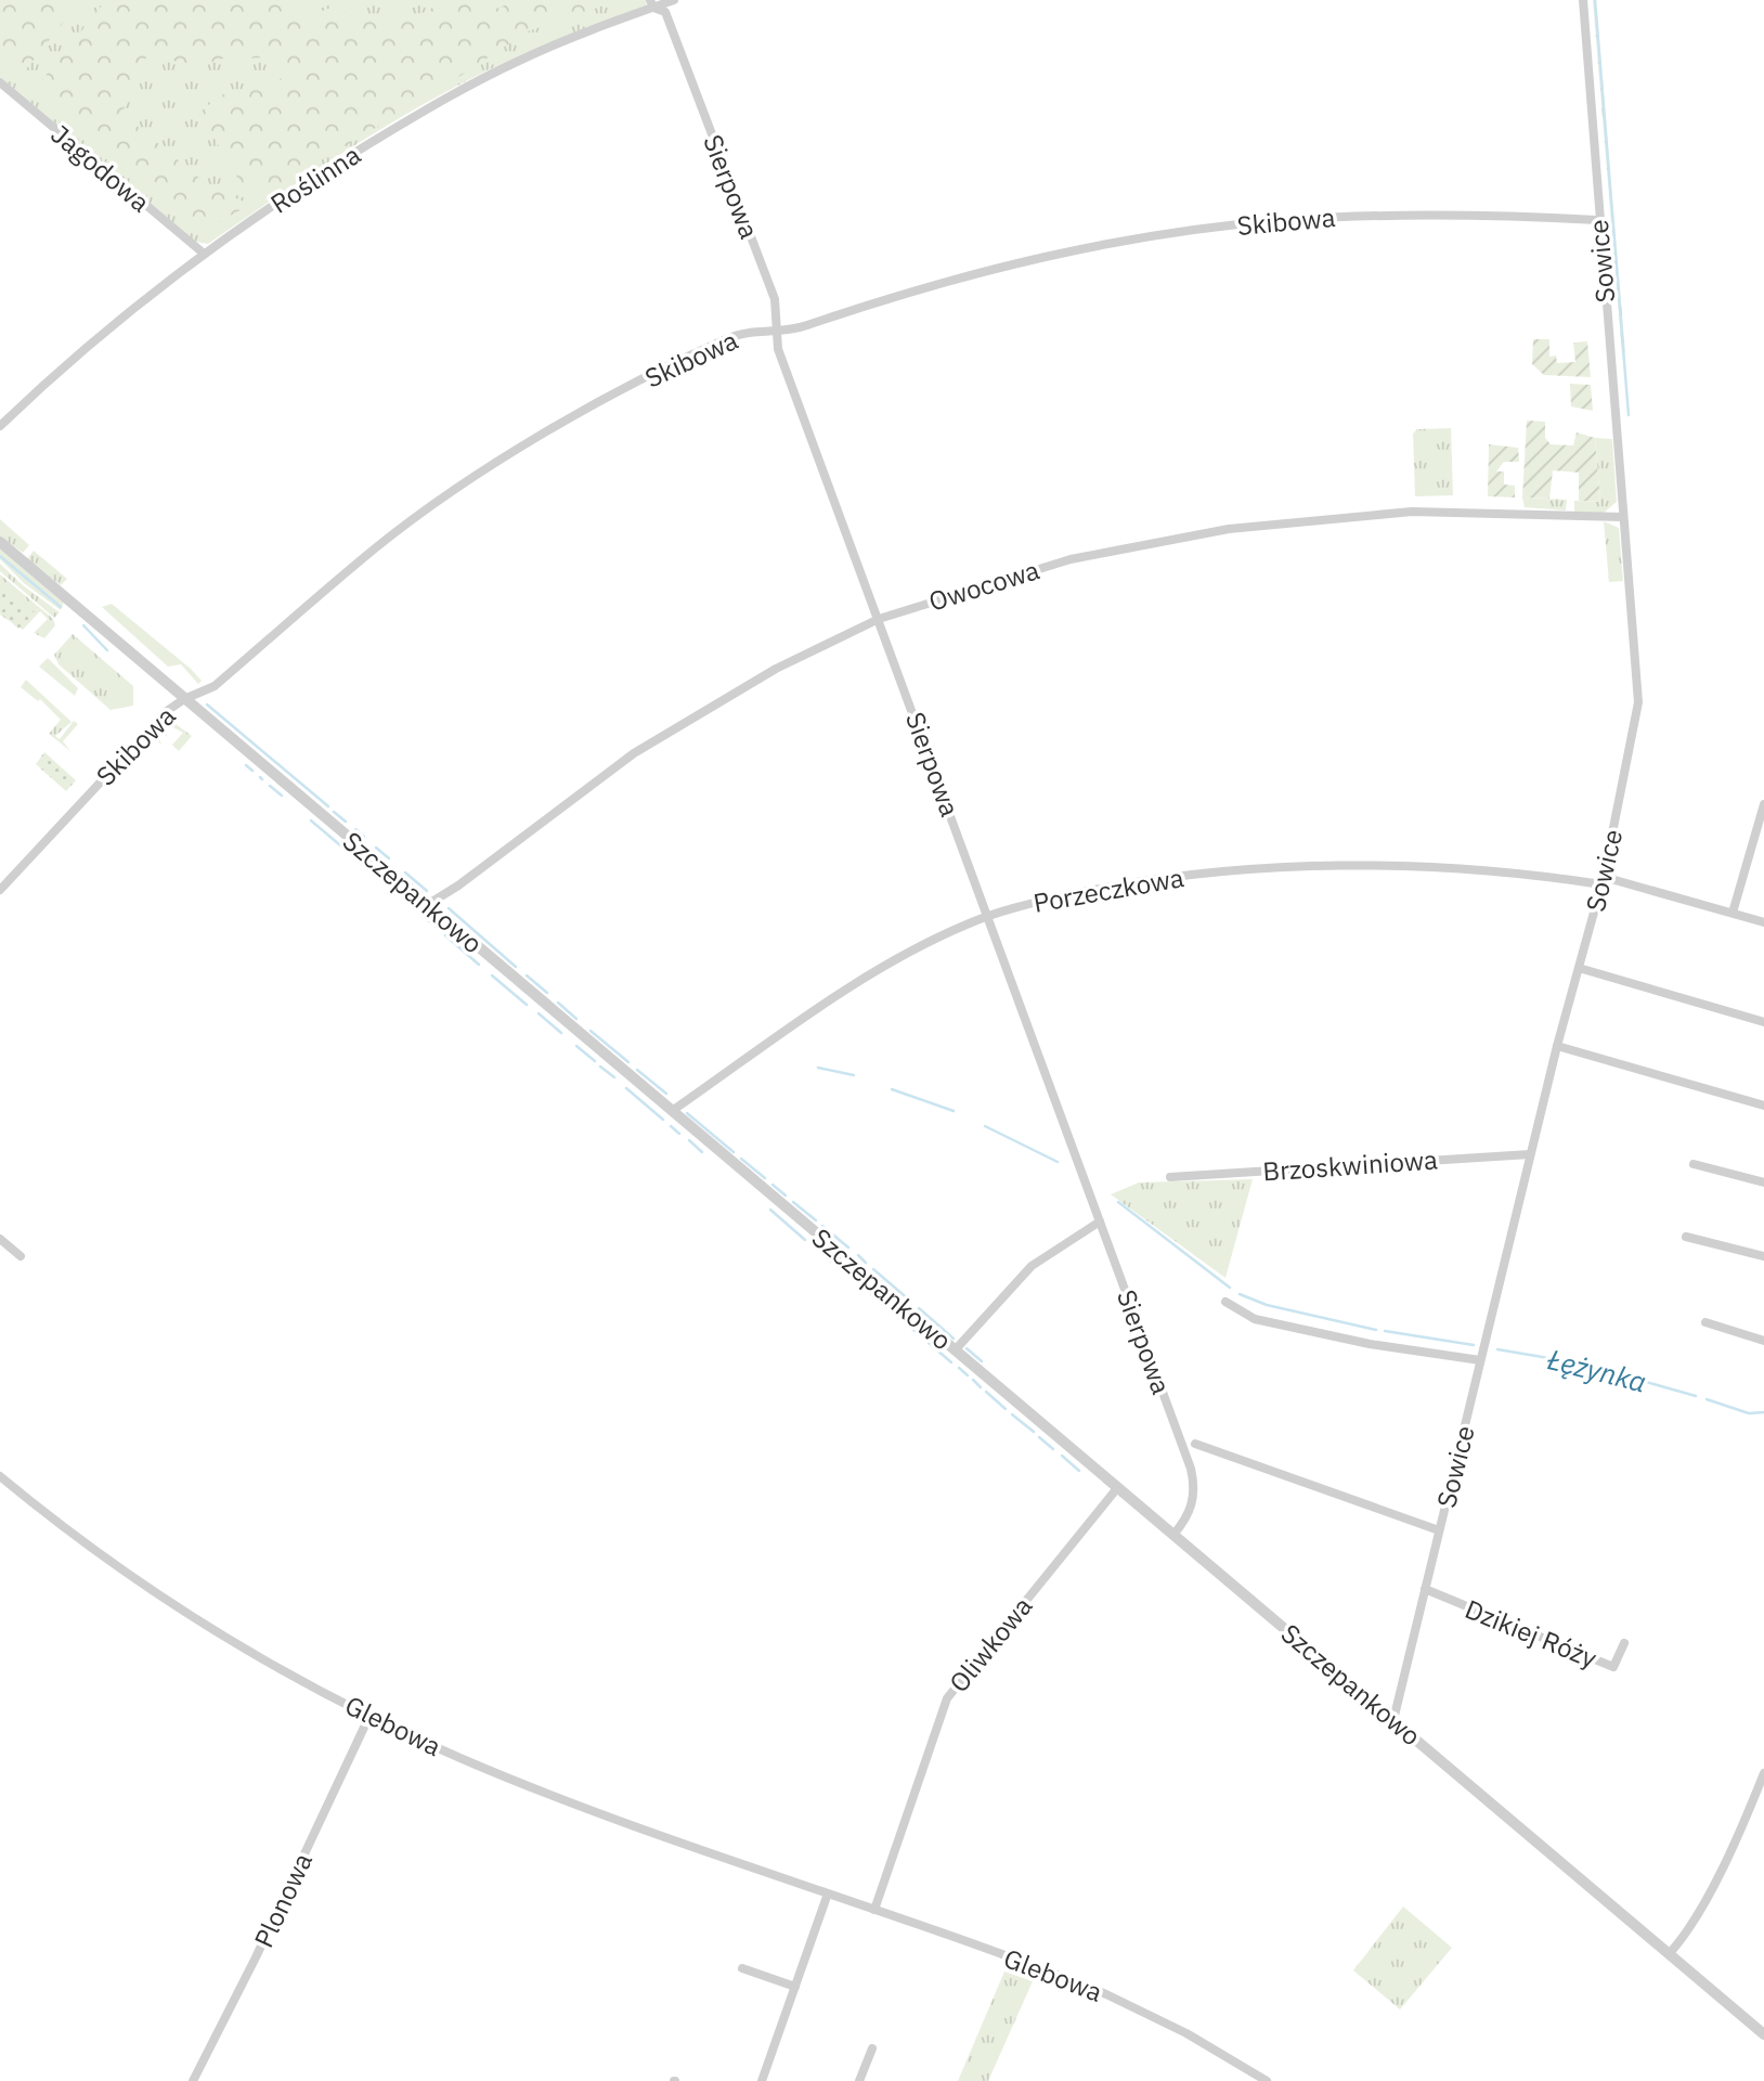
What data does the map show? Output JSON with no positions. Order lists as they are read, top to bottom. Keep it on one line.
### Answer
{"streets":{"street":["Jagodowa","Roślinna","Sierpowa","Skibowa","Sowice","Owocowa","Porzeczkowa","Szczepankowo","Brzoskwiniowa","Dzikiej Róży","Oliwkowa","Glebowa","Plonowa"]},"crossings":[["Jagodowa","Roślinna"],["Roślinna","Sierpowa"],["Sierpowa","Skibowa"],["Sierpowa","Owocowa"],["Sierpowa","Porzeczkowa"],["Sierpowa","Szczepankowo"],["Skibowa","Sowice"],["Skibowa","Szczepankowo"],["Sowice","Owocowa"],["Sowice","Porzeczkowa"],["Sowice","Szczepankowo"],["Sowice","Brzoskwiniowa"],["Sowice","Dzikiej Róży"],["Owocowa","Szczepankowo"],["Porzeczkowa","Szczepankowo"],["Szczepankowo","Oliwkowa"],["Oliwkowa","Glebowa"],["Glebowa","Plonowa"]],"water":["Łężynka"]}
